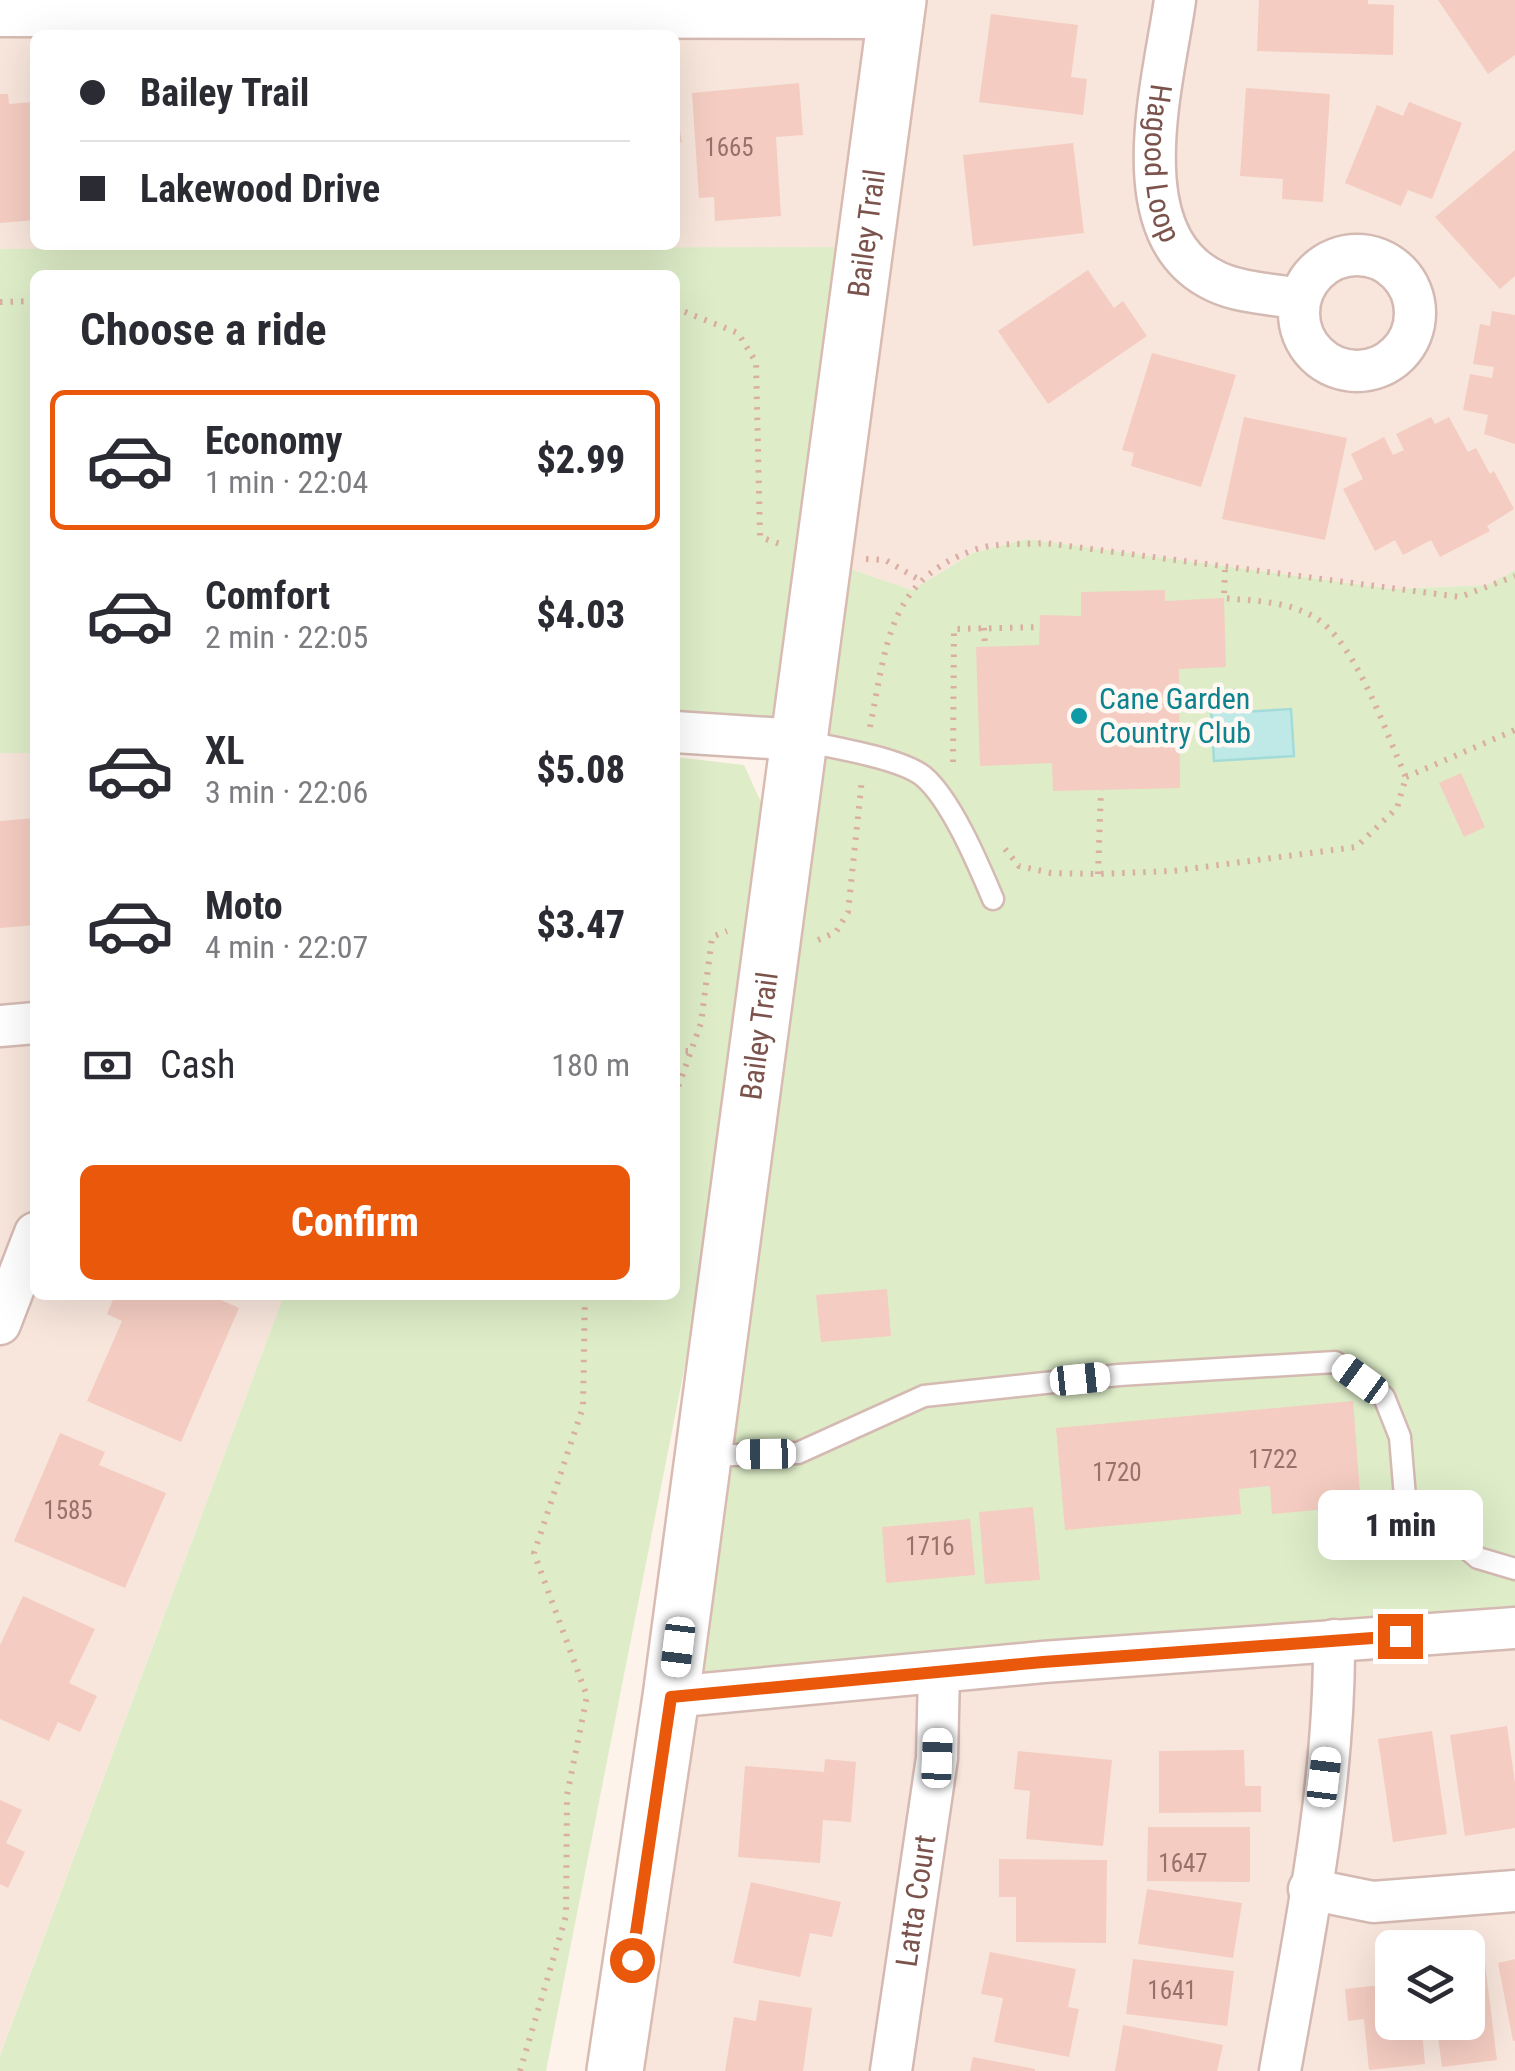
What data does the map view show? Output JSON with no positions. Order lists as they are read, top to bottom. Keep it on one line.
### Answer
{"streets":{"street":["Hagood Loop","Bailey Trail","Latta Court"]},"places":["Cane Garden Country Club"],"house_numbers":["1665","1722","1720","1585","1716","1647","1641"],"page":{"banner":["Bailey Trail","Lakewood Drive"],"heading":"Choose a ride","list":[{"name":"Economy","note":"1 min · 22:04","value":"$2.99"},{"name":"Comfort","note":"2 min · 22:05","value":"$4.03"},{"name":"XL","note":"3 min · 22:06","value":"$5.08"},{"name":"Moto","note":"4 min · 22:07","value":"$3.47"}],"pay":["Cash","180 m"],"buttons":"Confirm","bubble":"1 min"}}
